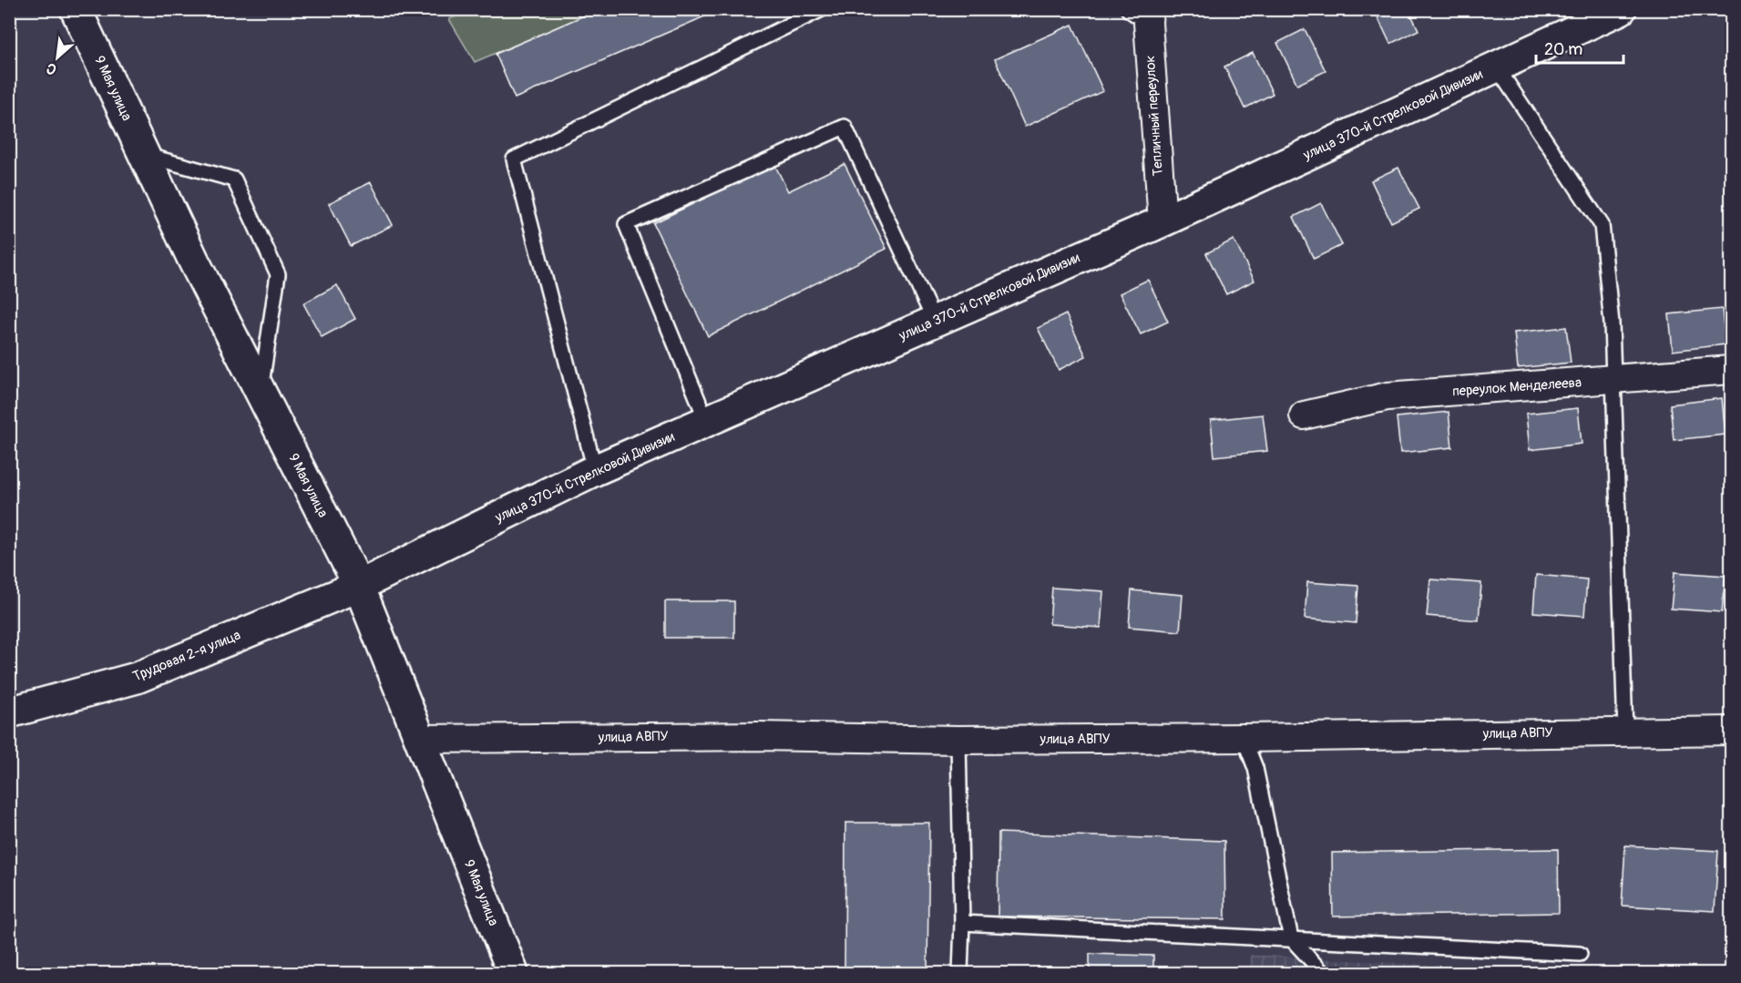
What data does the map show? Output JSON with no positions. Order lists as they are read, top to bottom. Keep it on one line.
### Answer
{"streets":{"street":["9 Мая улица","улица 370-й Стрелковой Дивизии","Тепличный переулок","переулок Менделеева","Трудовая 2-я улица","улица АВПУ"]},"crossings":[["9 Мая улица","улица 370-й Стрелковой Дивизии"],["9 Мая улица","Трудовая 2-я улица"],["9 Мая улица","улица АВПУ"],["улица 370-й Стрелковой Дивизии","Тепличный переулок"],["улица 370-й Стрелковой Дивизии","Трудовая 2-я улица"]],"scale_bar":"20 m","north":"bottom left"}
